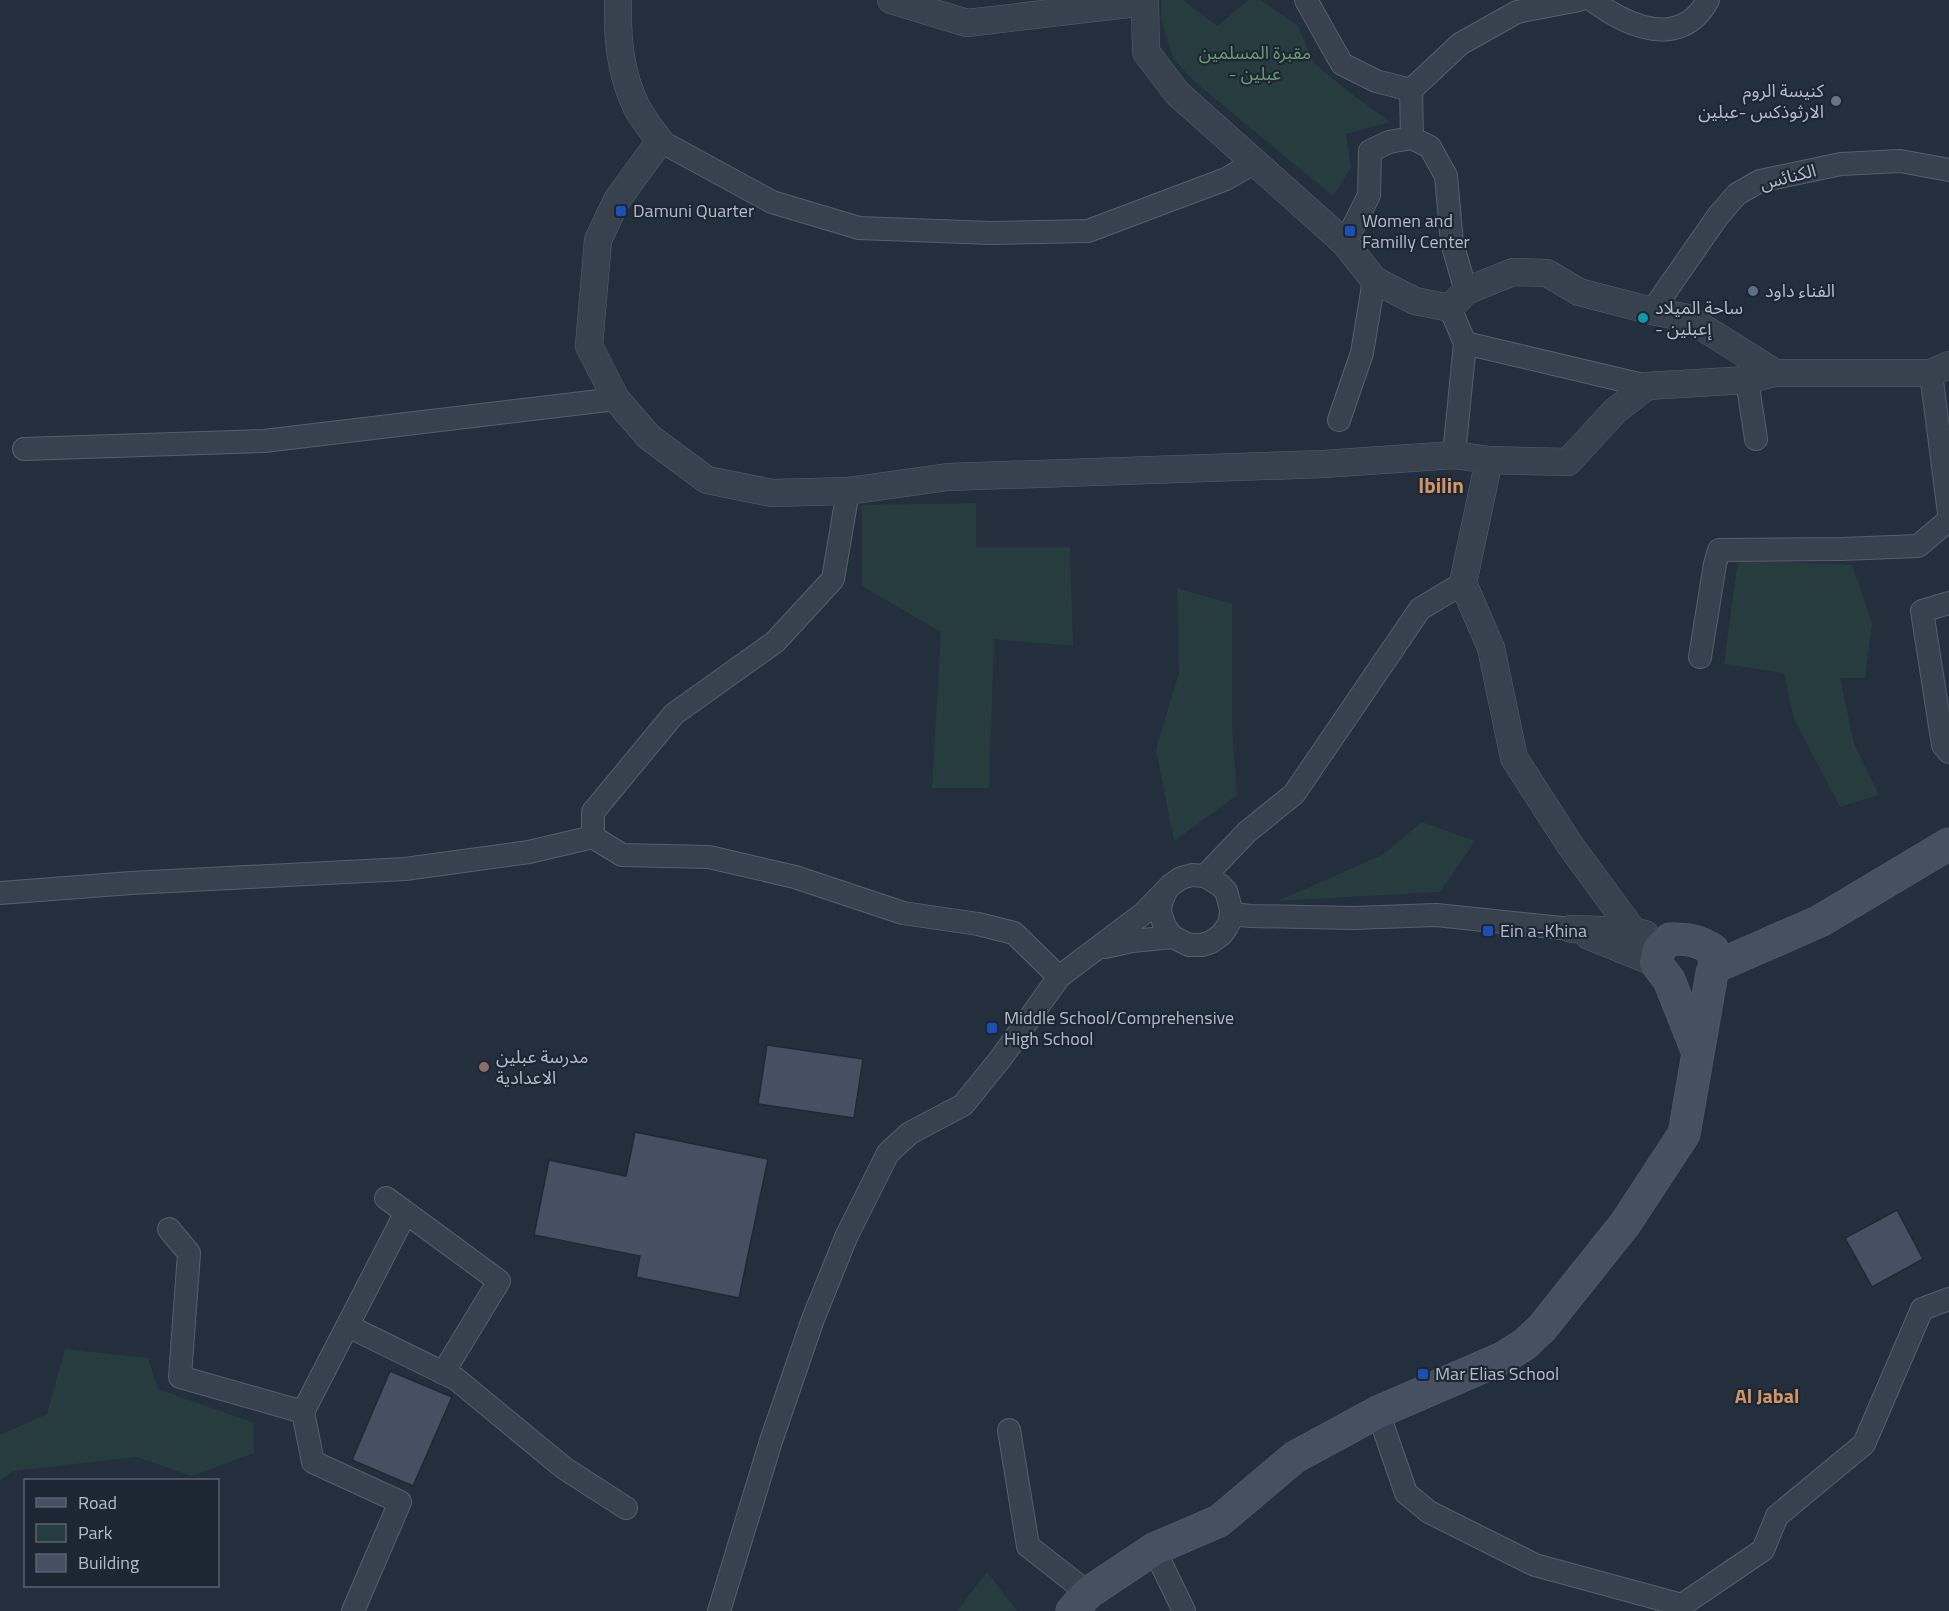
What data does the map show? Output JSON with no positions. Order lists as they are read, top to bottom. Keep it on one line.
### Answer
{"streets":{"street":["الكنائس"]},"districts":["Ibilin","Al Jabal"],"parks":["مقبرة المسلمين - عبلين"],"places":{"other":["كنيسة الروم الارثوذكس -عبلين","الفناء داود","ساحة الميلاد - إعبلين","مدرسة عبلين الاعدادية"],"transit":["Damuni Quarter","Women and Familly Center","Ein a-Khina","Middle School/Comprehensive High School","Mar Elias School"]},"legend":["Road","Park","Building"]}
